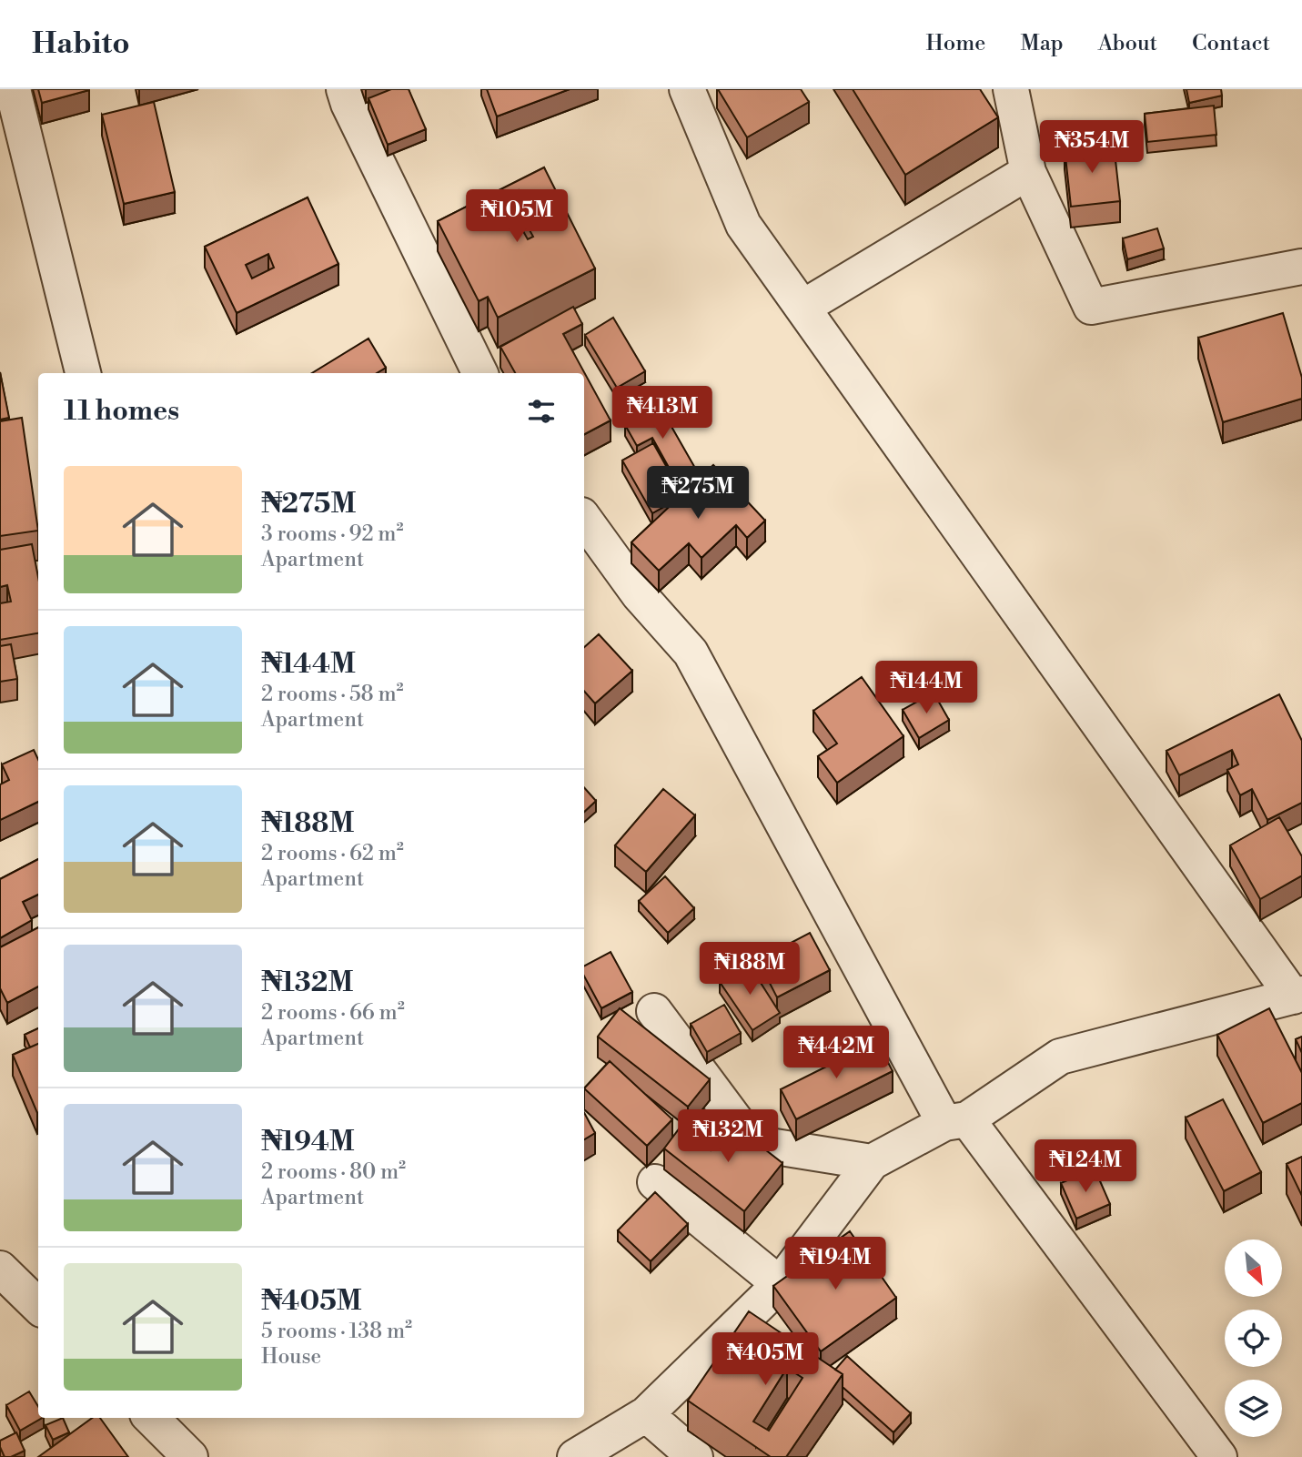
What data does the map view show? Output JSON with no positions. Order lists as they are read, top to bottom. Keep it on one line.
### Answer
{"north":"bottom right","page":{"header":"Habito","nav":["Home","Map","About","Contact"],"price":["₦354M","₦105M","₦413M","₦275M","₦144M","₦188M","₦442M","₦132M","₦124M","₦194M","₦405M"],"heading":"11 homes","list":[{"name":"₦275M","note":"3 rooms · 92 m² · Apartment"},{"name":"₦144M","note":"2 rooms · 58 m² · Apartment"},{"name":"₦188M","note":"2 rooms · 62 m² · Apartment"},{"name":"₦132M","note":"2 rooms · 66 m² · Apartment"},{"name":"₦194M","note":"2 rooms · 80 m² · Apartment"},{"name":"₦405M","note":"5 rooms · 138 m² · House"}]}}
